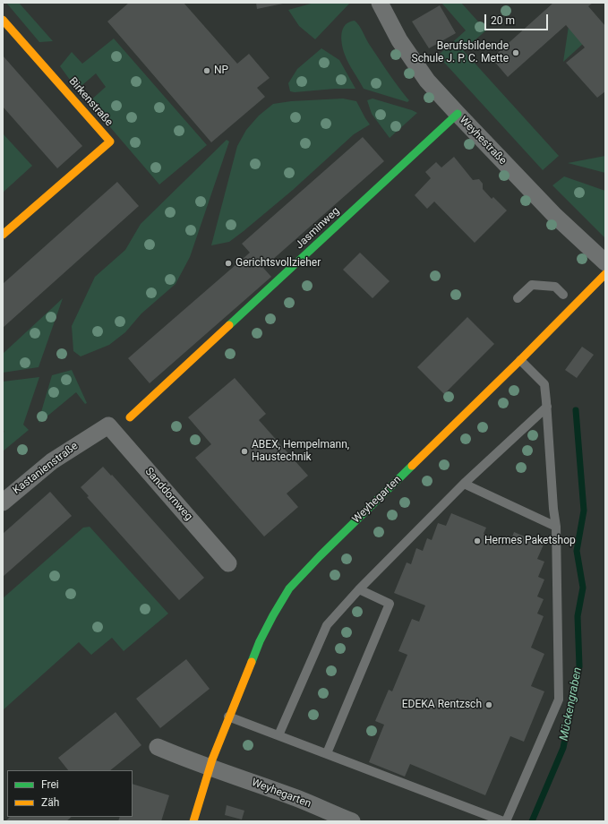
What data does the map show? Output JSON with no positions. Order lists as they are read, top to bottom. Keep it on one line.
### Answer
{"streets":{"street":["Birkenstraße","Weyhestraße","Jasminweg","Kastanienstraße","Sanddornweg","Weyhegarten"]},"crossings":[["Weyhestraße","Jasminweg"],["Kastanienstraße","Sanddornweg"]],"water":["Mückengraben"],"places":["Berufsbildende Schule J. P. C. Mette","NP","Gerichtsvollzieher","ABEX, Hempelmann, Haustechnik","Hermes Paketshop","EDEKA Rentzsch"],"legend":["Frei","Zäh"],"scale_bar":"20 m"}
